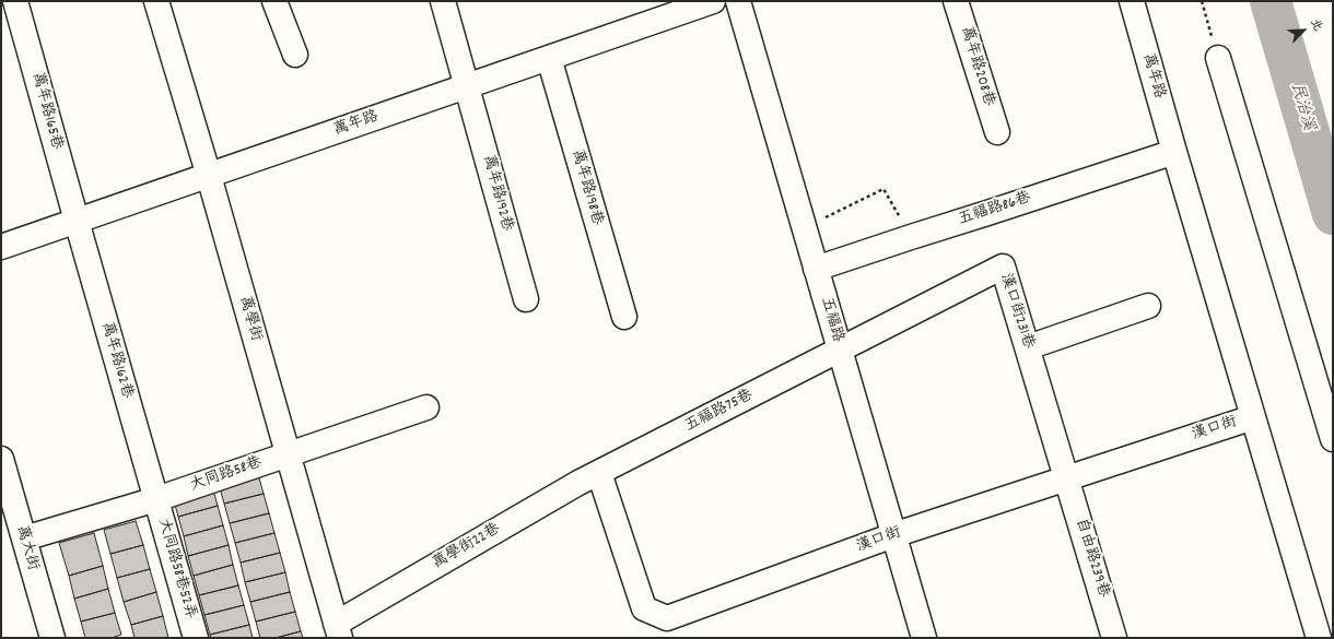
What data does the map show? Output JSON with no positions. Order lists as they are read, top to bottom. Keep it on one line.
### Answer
{"streets":{"street":["萬年路208巷","萬年路","萬年路165巷","萬年路198巷","萬年路192巷","五福路86巷","漢口街231巷","萬學街","五福路","萬年路162巷","五福路75巷","漢口街","大同路58巷","萬學街22巷","萬大街","自由路239巷","大同路58巷52弄"]},"crossings":[["萬年路","萬年路165巷"],["萬年路","萬年路198巷"],["萬年路","萬年路192巷"],["萬年路","五福路86巷"],["萬年路","萬學街"],["萬年路","萬年路162巷"],["萬年路","漢口街"],["萬年路165巷","萬年路162巷"],["五福路86巷","五福路"],["五福路86巷","漢口街"],["漢口街231巷","五福路"],["漢口街231巷","五福路75巷"],["漢口街231巷","漢口街"],["漢口街231巷","自由路239巷"],["萬學街","大同路58巷"],["萬學街","萬學街22巷"],["五福路","五福路75巷"],["五福路","漢口街"],["萬年路162巷","大同路58巷"],["萬年路162巷","大同路58巷52弄"],["五福路75巷","漢口街"],["五福路75巷","萬學街22巷"],["漢口街","萬學街22巷"],["漢口街","自由路239巷"],["大同路58巷","萬大街"],["大同路58巷","大同路58巷52弄"]],"water":["民治溪"],"north":"top right"}
